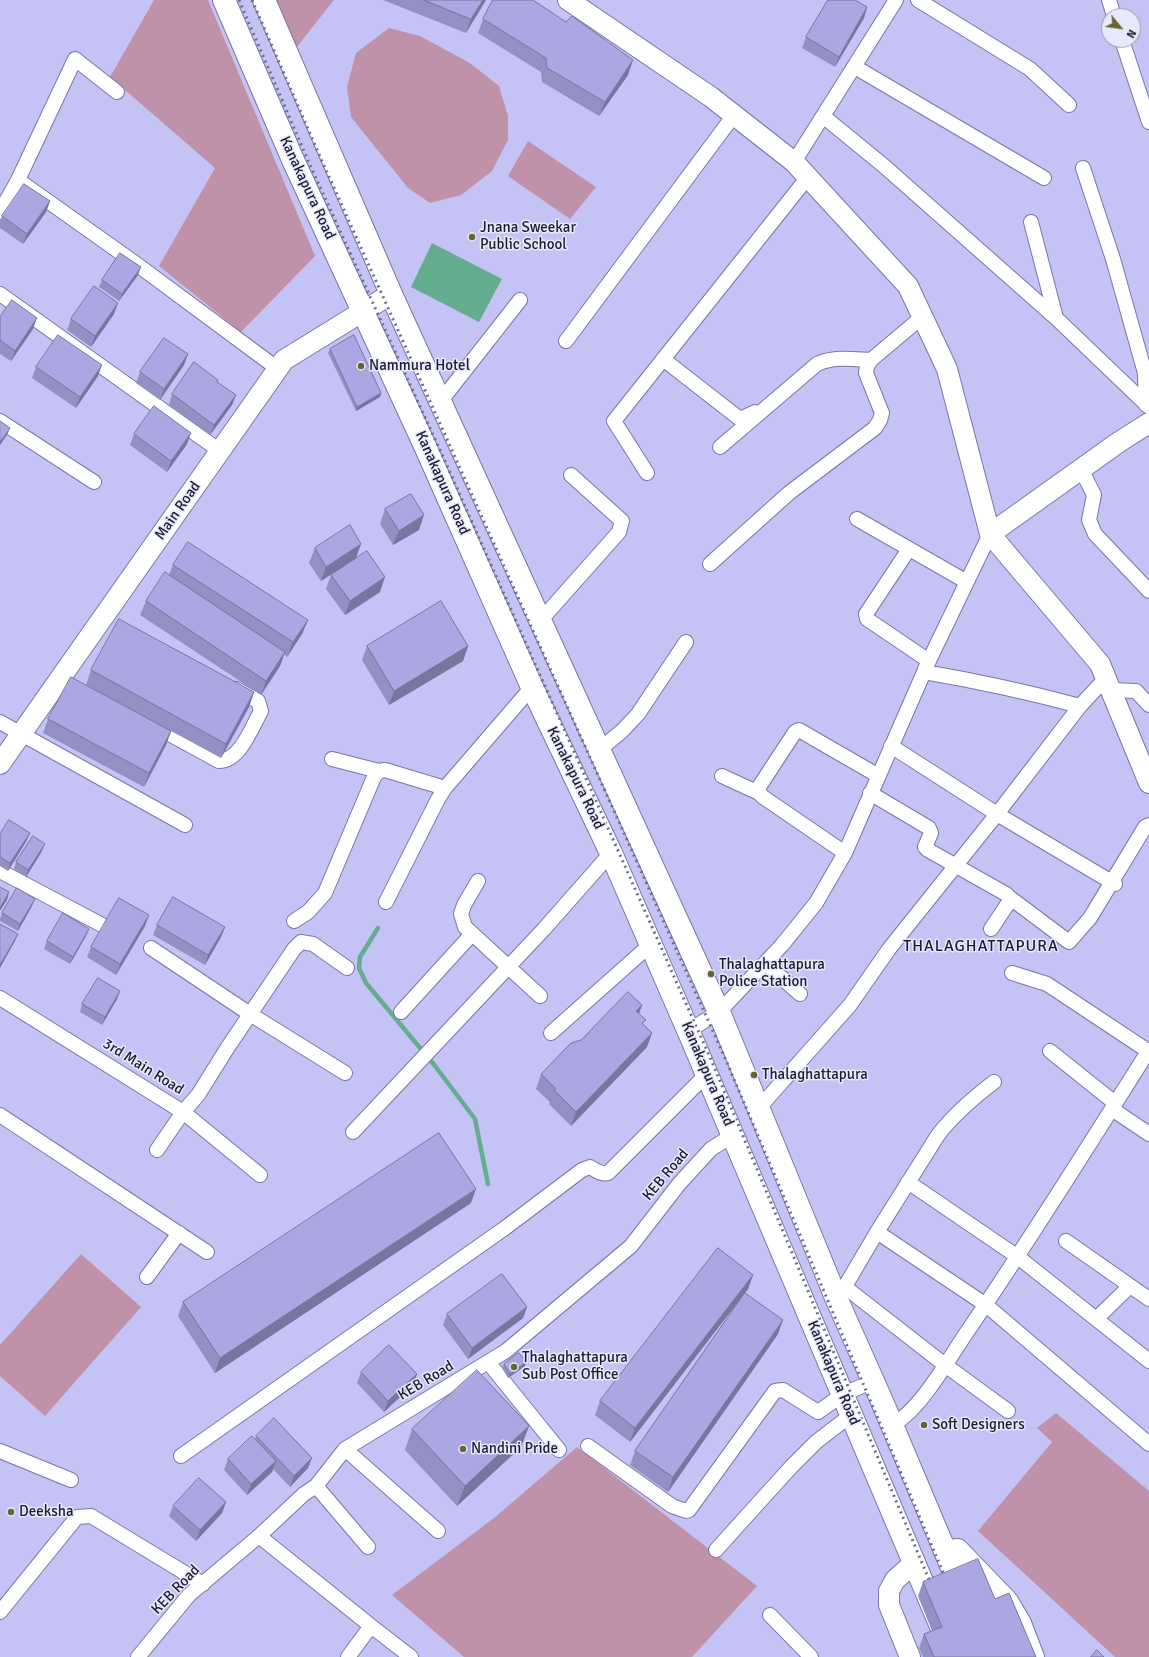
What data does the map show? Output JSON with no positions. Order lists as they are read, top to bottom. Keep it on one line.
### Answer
{"streets":{"highway":["Kanakapura Road"],"street":["Main Road","3rd Main Road","KEB Road"]},"crossings":[["Kanakapura Road","Main Road"],["Kanakapura Road","KEB Road"]],"districts":["THALAGHATTAPURA"],"places":["Jnana Sweekar Public School","Nammura Hotel","Thalaghattapura Police Station","Thalaghattapura","Thalaghattapura Sub Post Office","Soft Designers","Nandini Pride","Deeksha"],"north":"bottom right"}
